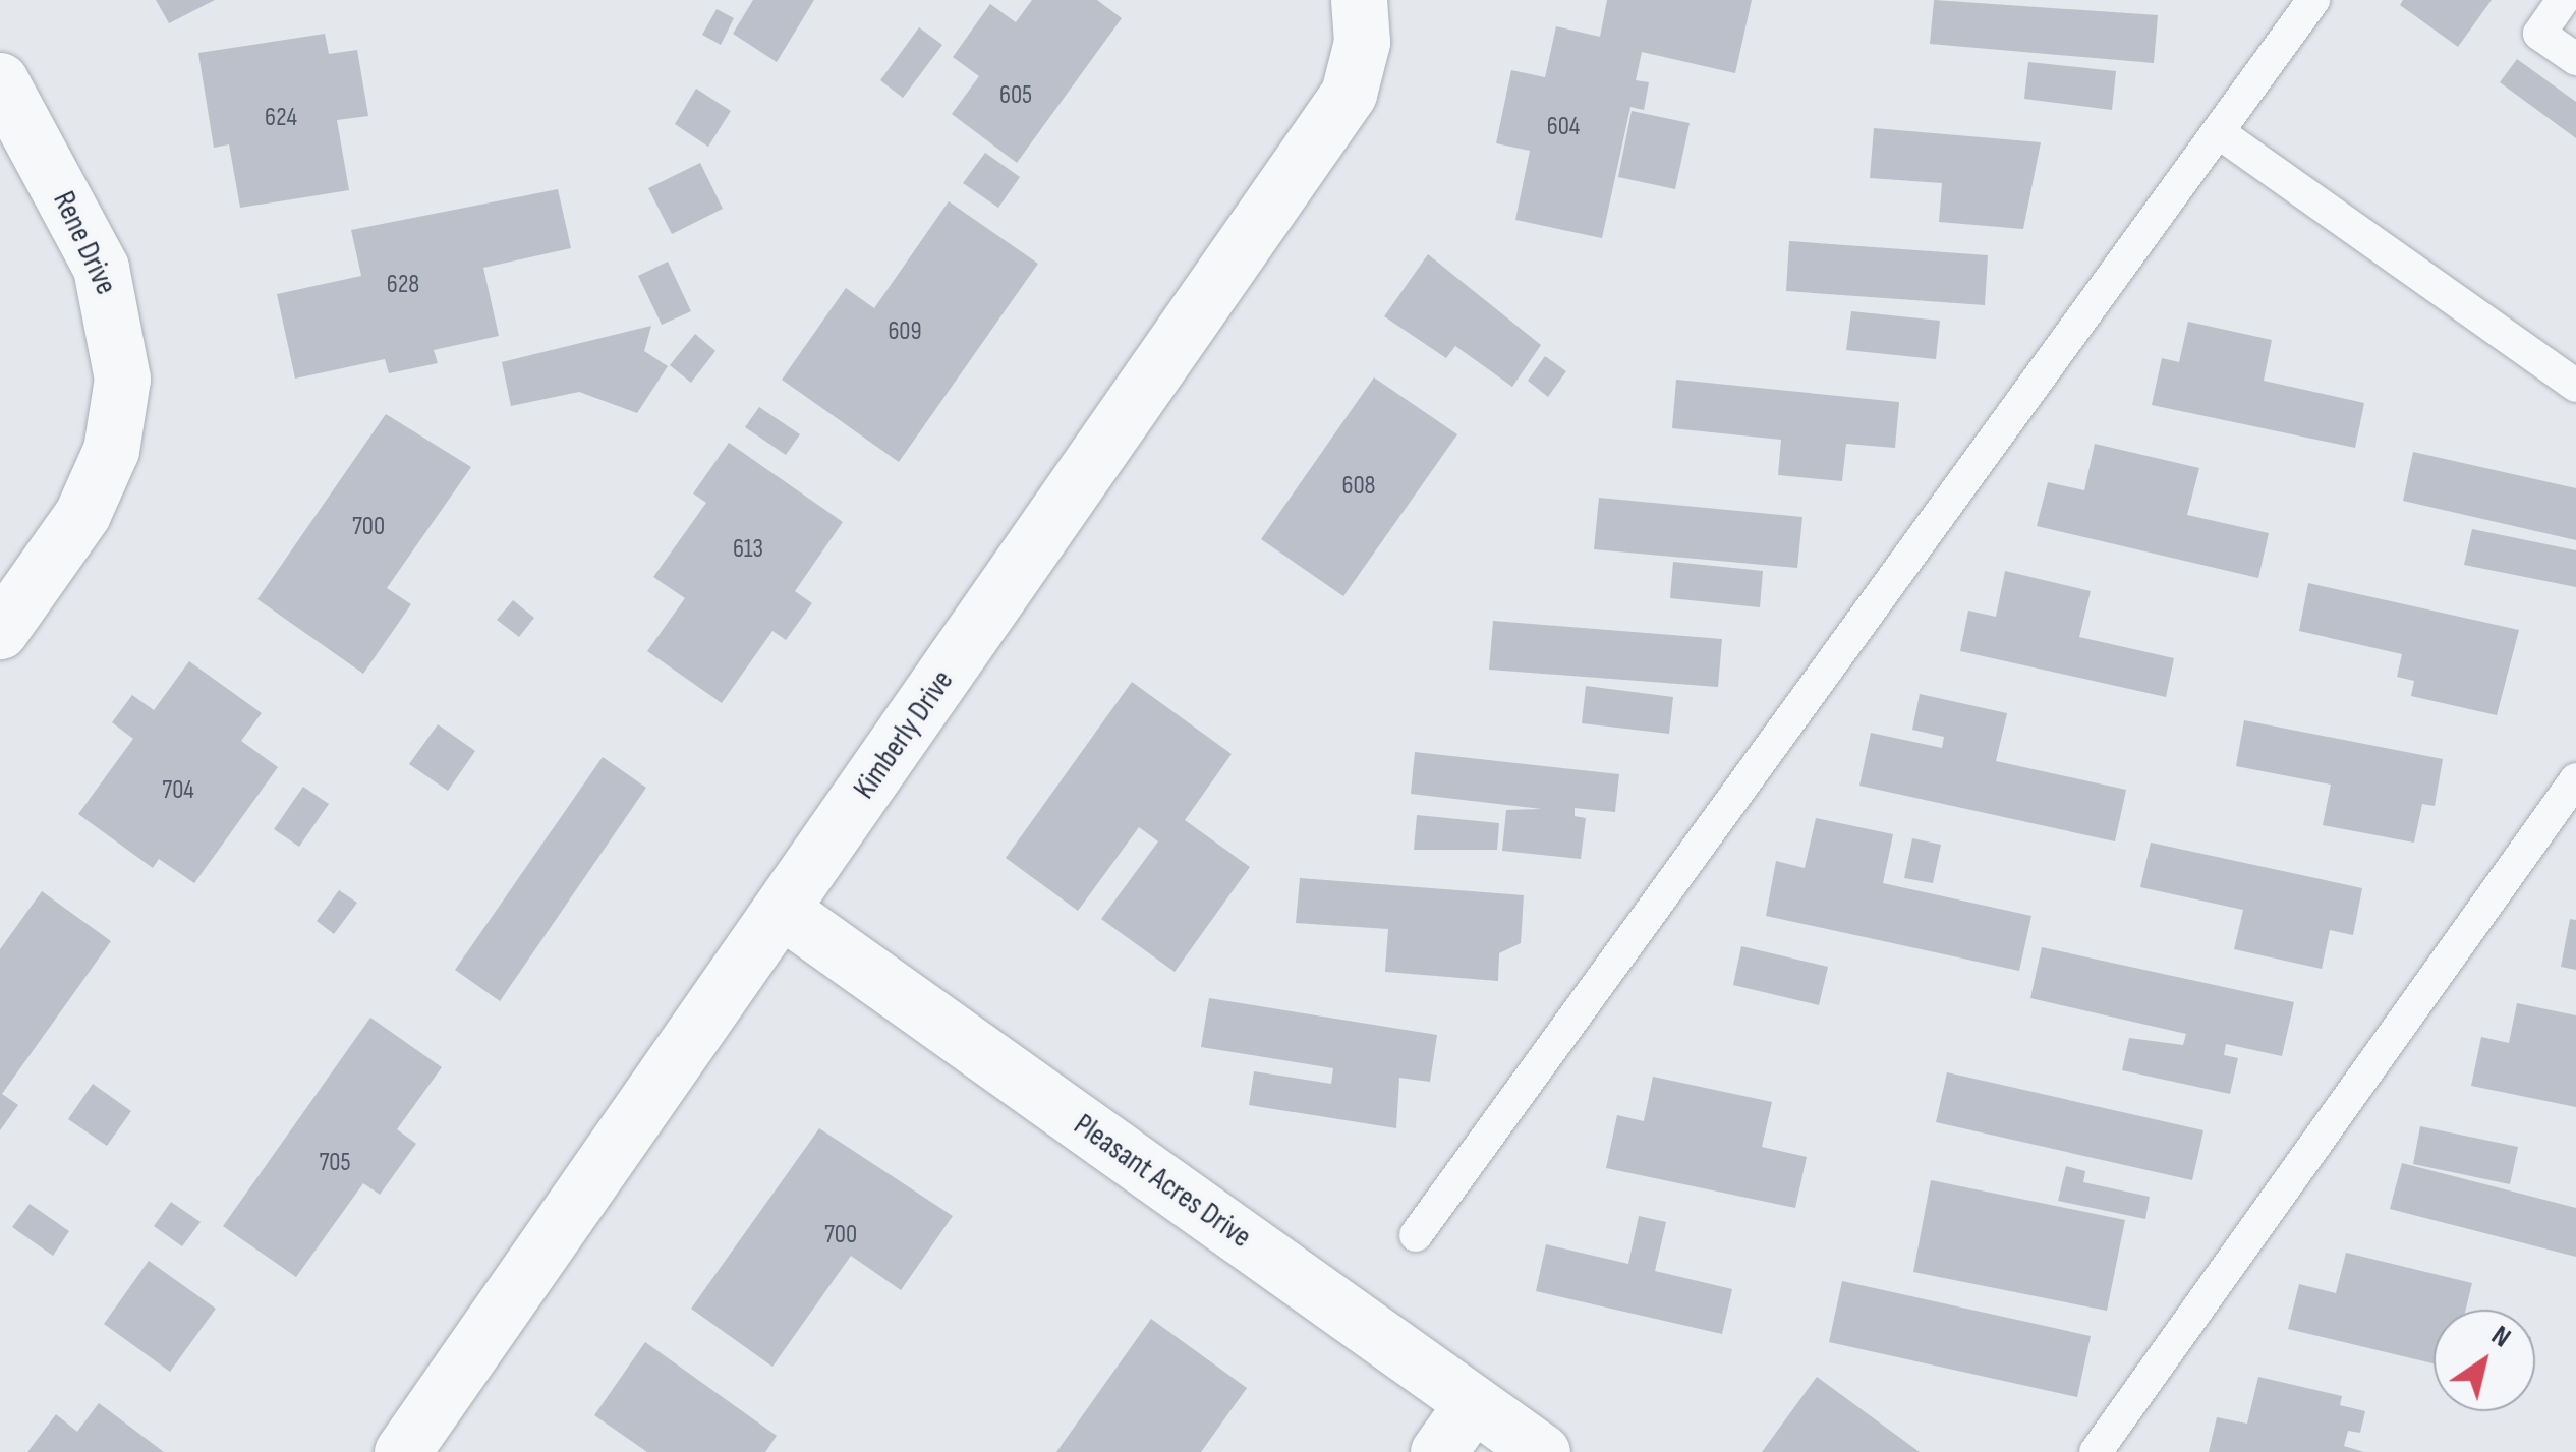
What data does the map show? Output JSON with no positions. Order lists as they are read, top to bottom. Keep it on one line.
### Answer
{"streets":{"street":["Rene Drive","Kimberly Drive","Pleasant Acres Drive"]},"crossings":[["Kimberly Drive","Pleasant Acres Drive"]],"house_numbers":["605","624","604","628","609","608","700","613","704","705","700"],"north":"top right"}
